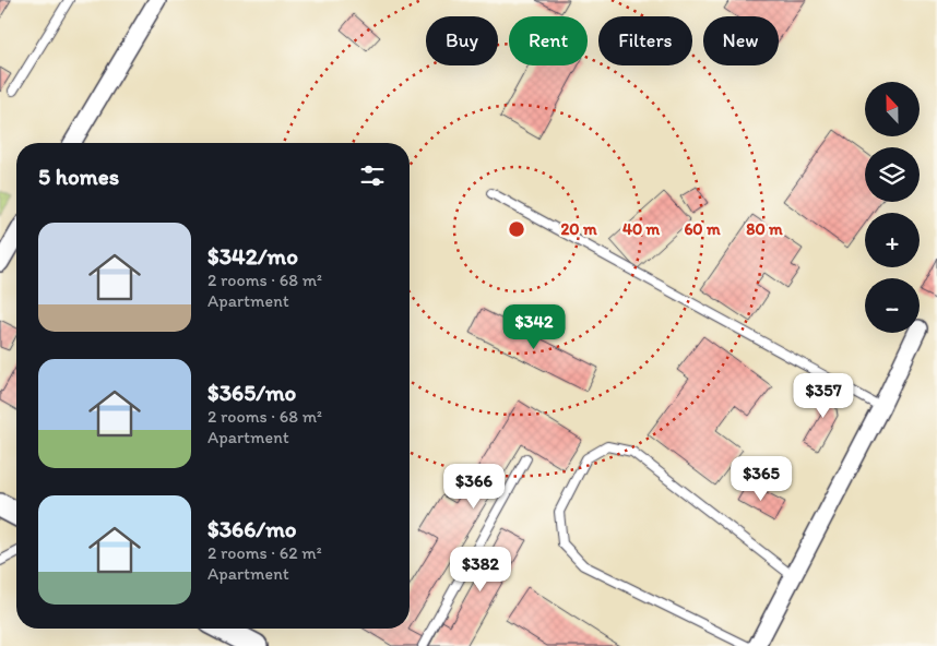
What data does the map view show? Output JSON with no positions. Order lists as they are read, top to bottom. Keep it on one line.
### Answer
{"north":"top","page":{"chip":["Buy","Rent","Filters","New"],"map_buttons":["+","−"],"heading":"5 homes","list":[{"name":"$342/mo","note":"2 rooms · 68 m² · Apartment"},{"name":"$365/mo","note":"2 rooms · 68 m² · Apartment"},{"name":"$366/mo","note":"2 rooms · 62 m² · Apartment"}],"price":["$342","$357","$365","$366","$382"]},"rings":["20 m","40 m","60 m","80 m"]}
